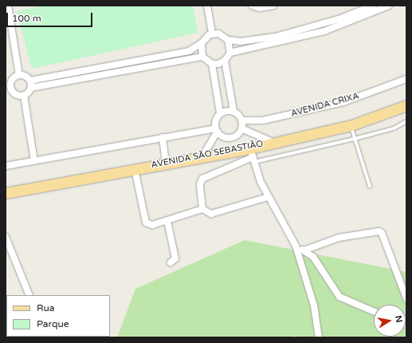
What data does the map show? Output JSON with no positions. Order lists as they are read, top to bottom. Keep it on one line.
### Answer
{"streets":{"main road":["AVENIDA SÃO SEBASTIÃO"],"street":["AVENIDA CRIXA"]},"legend":["Rua","Parque"],"scale_bar":"100 m","north":"right"}
